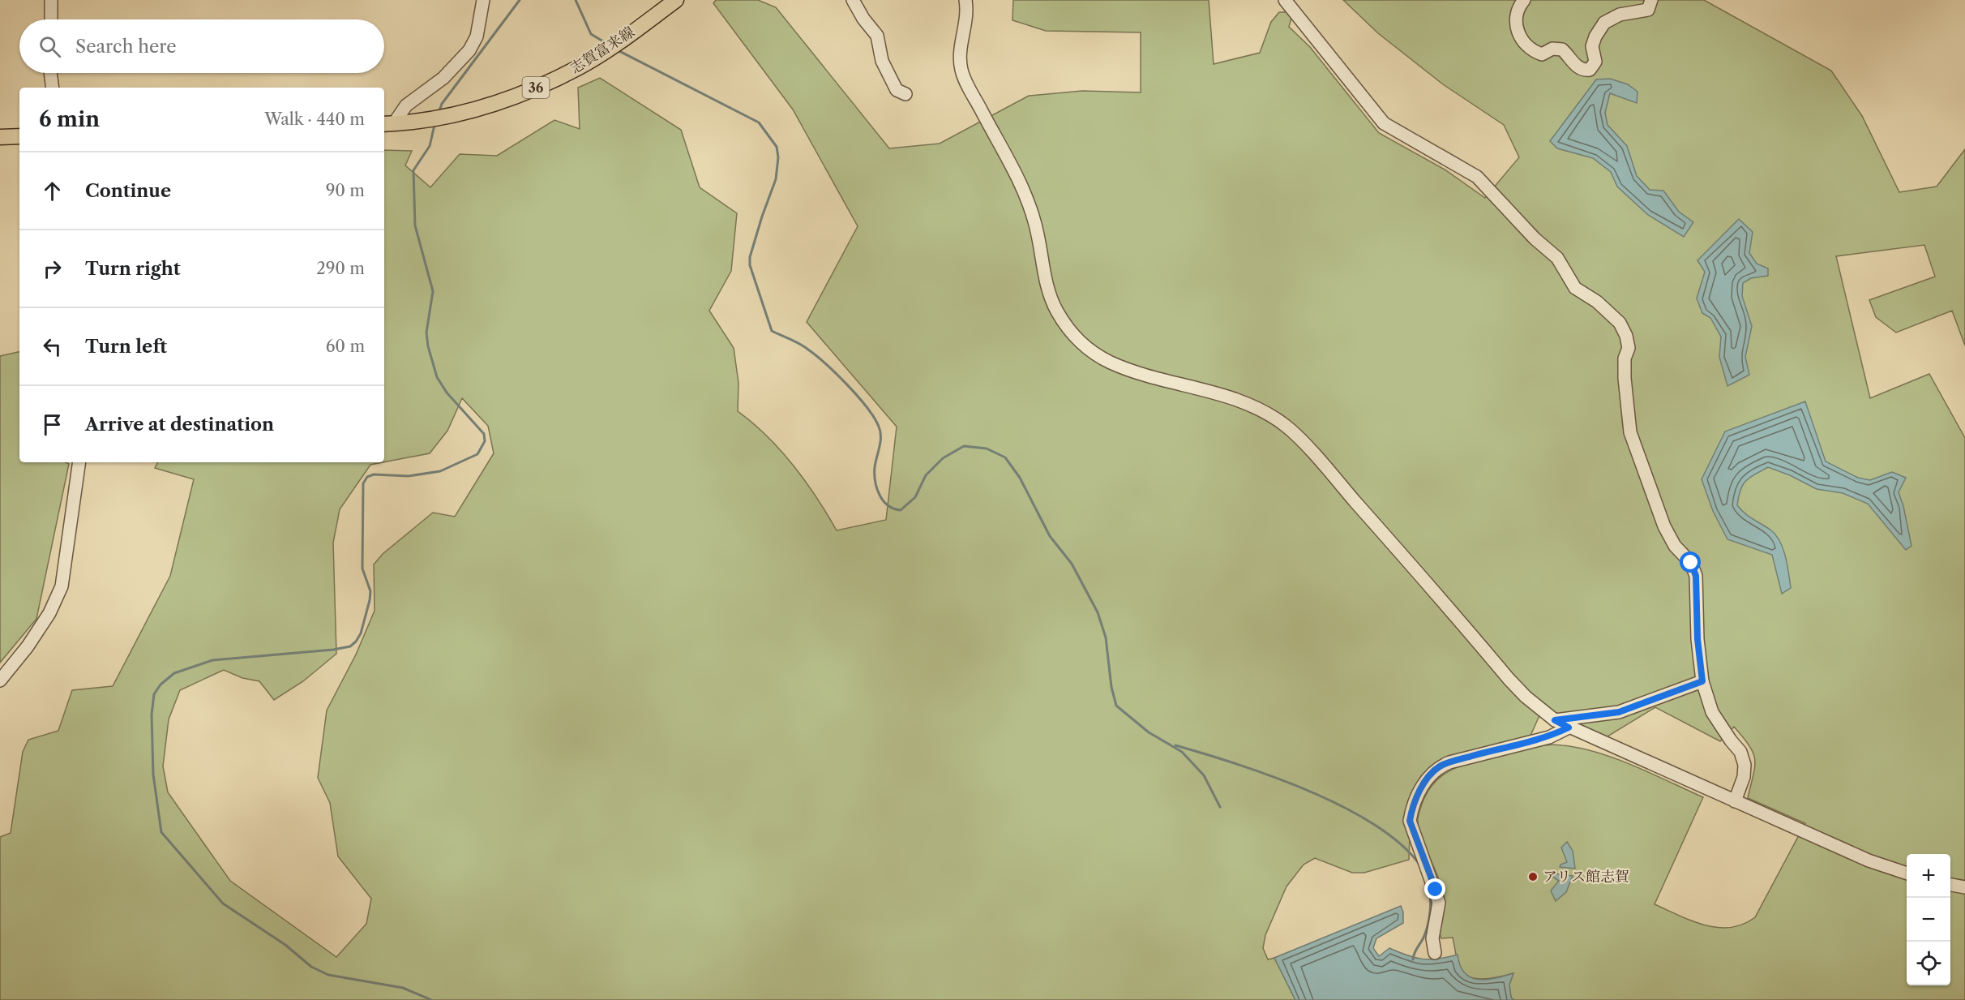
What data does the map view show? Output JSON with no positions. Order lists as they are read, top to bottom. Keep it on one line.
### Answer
{"streets":{"main road":["志賀富来線","36"]},"places":["アリス館志賀"],"page":{"search":"Search here","heading":["6 min","Walk · 440 m"],"list":[["Continue","90 m"],["Turn right","290 m"],["Turn left","60 m"],"Arrive at destination"],"map_buttons":["+","−"]}}
